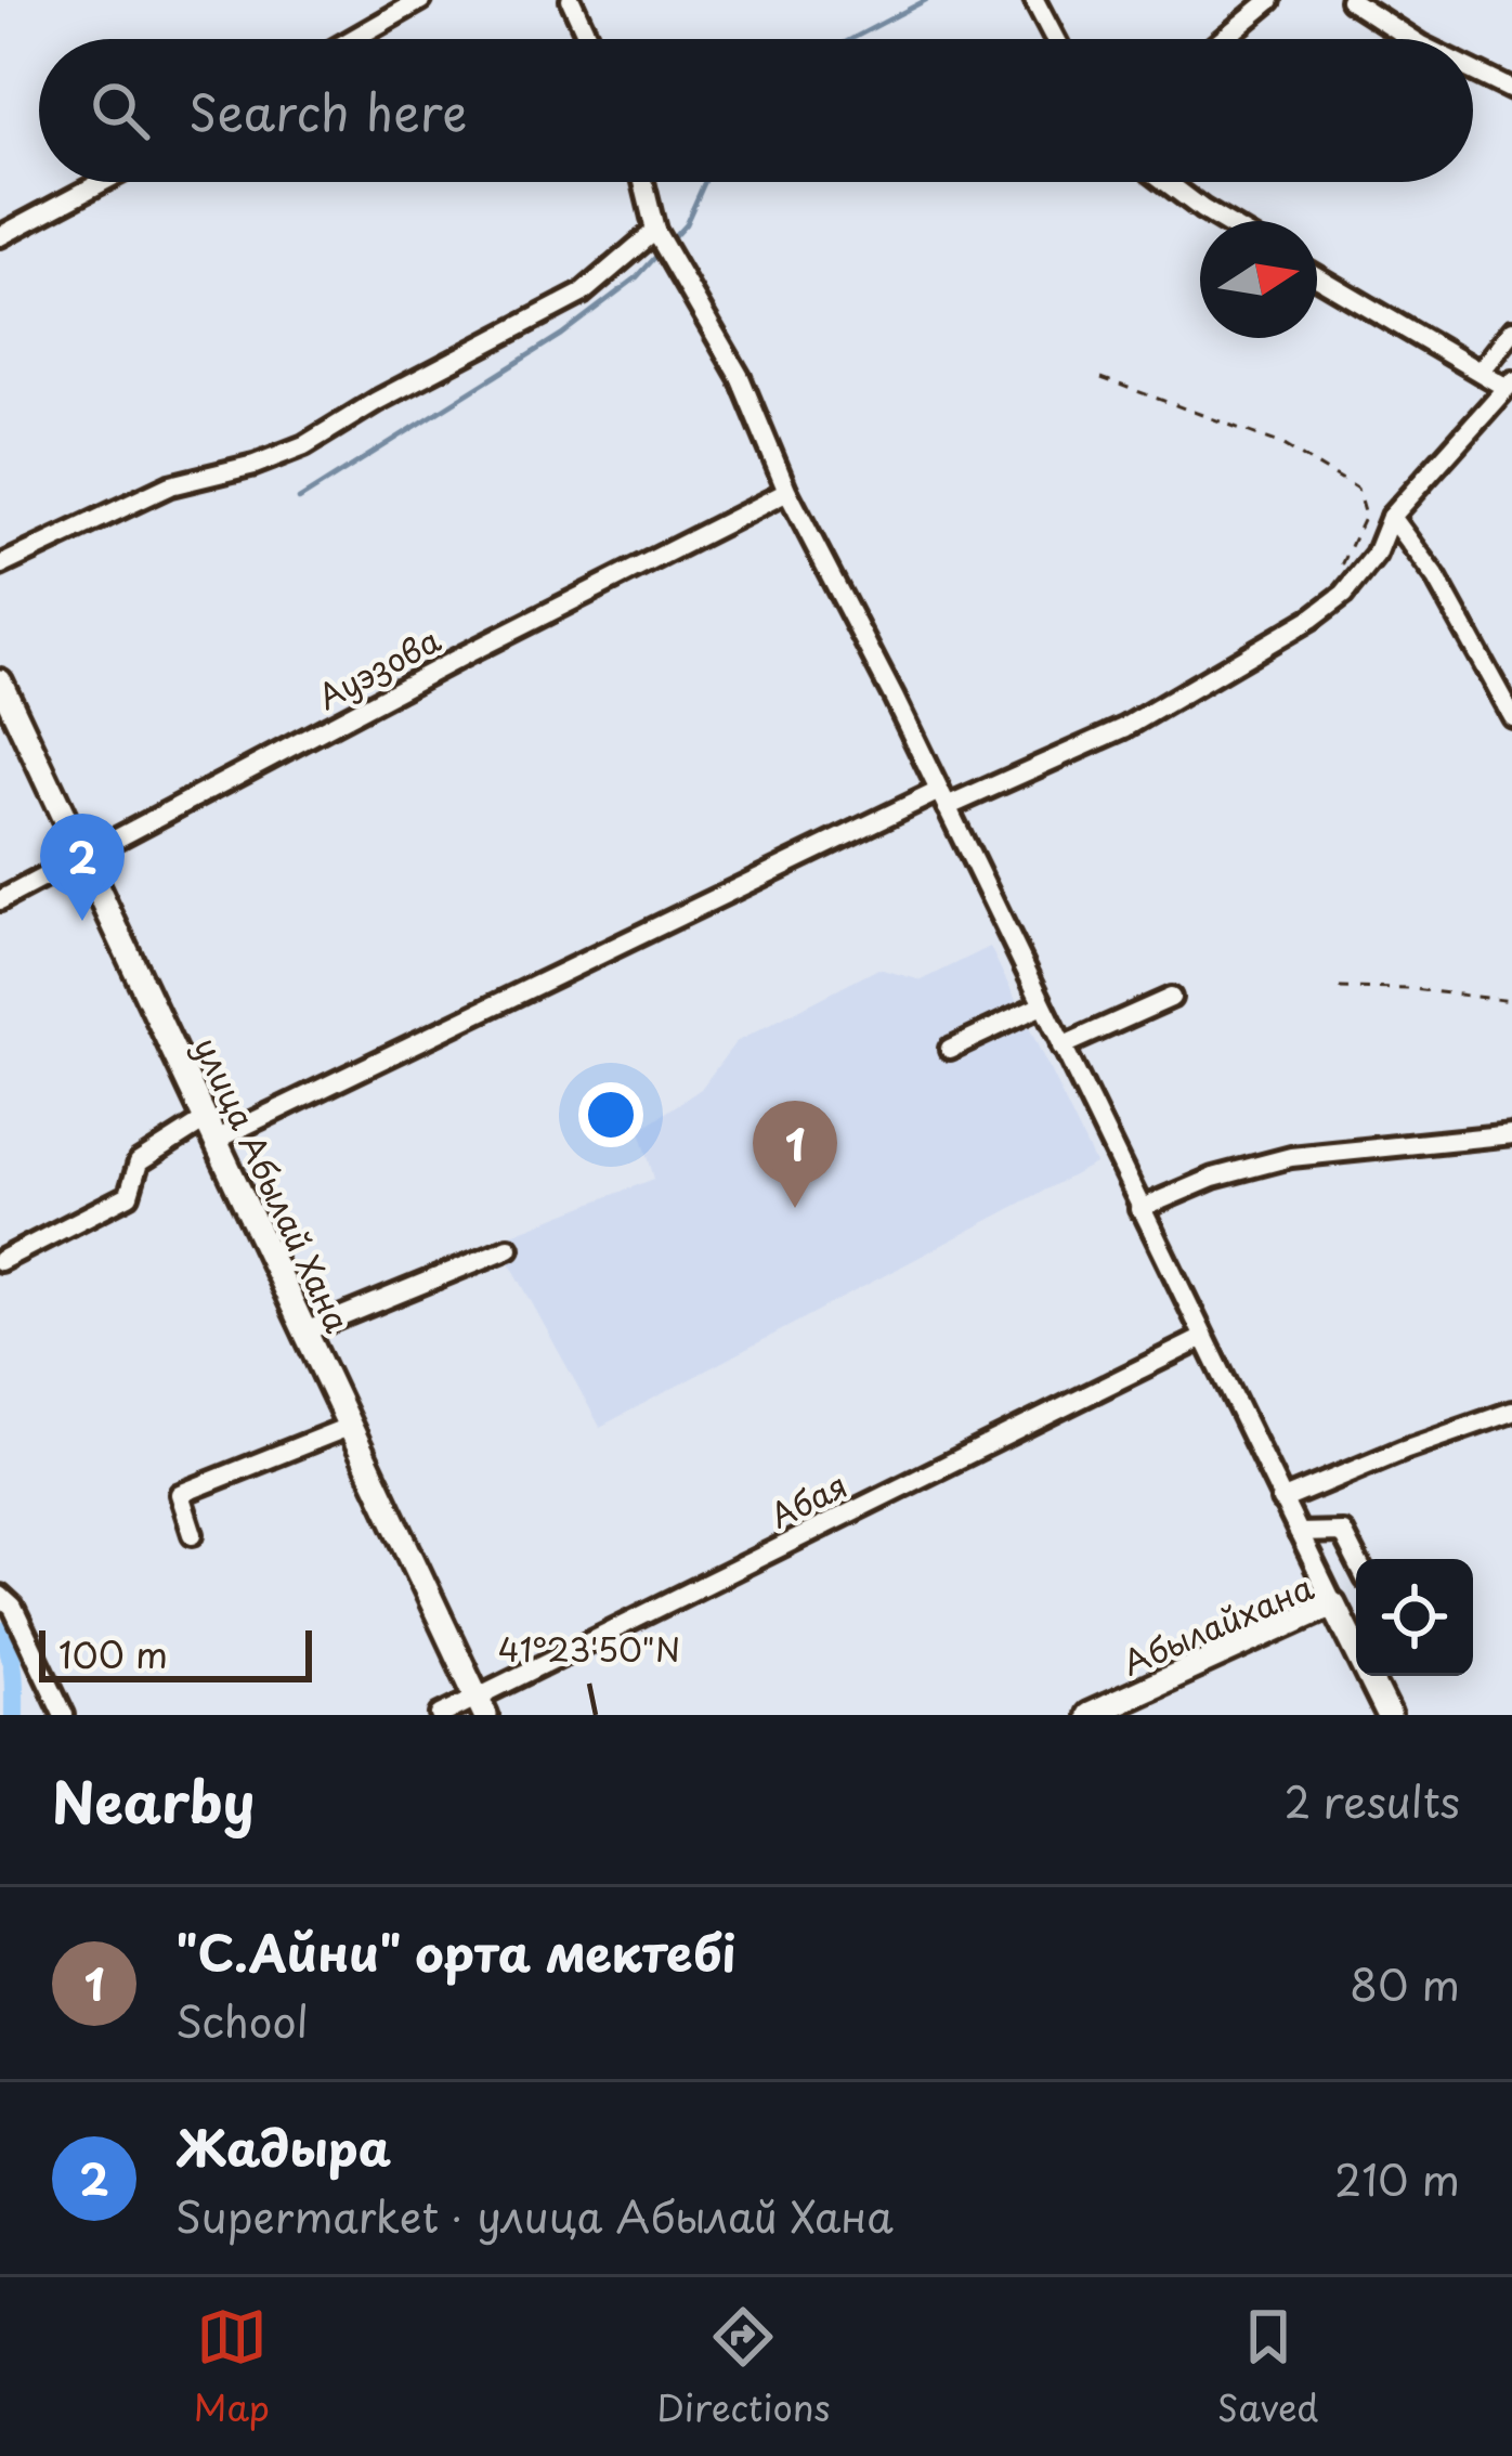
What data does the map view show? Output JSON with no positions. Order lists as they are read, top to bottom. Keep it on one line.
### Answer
{"streets":{"main road":["улица Абылай Хана","Абылайхана"],"street":["Ауэзова","Абая"]},"crossings":[["Ауэзова","улица Абылай Хана"],["улица Абылай Хана","Абая"]],"scale_bar":"100 m","north":"right","page":{"search":"Search here","pins":["2","1"],"scale":"100 m","heading":["Nearby","2 results"],"list":[{"mark":"1","name":"\"С.Айни\" орта мектебі","note":"School","value":"80 m"},{"mark":"2","name":"Жадыра","note":"Supermarket · улица Абылай Хана","value":"210 m"}],"nav":["Map","Directions","Saved"]},"coordinates":["41°23'50\"N"]}
